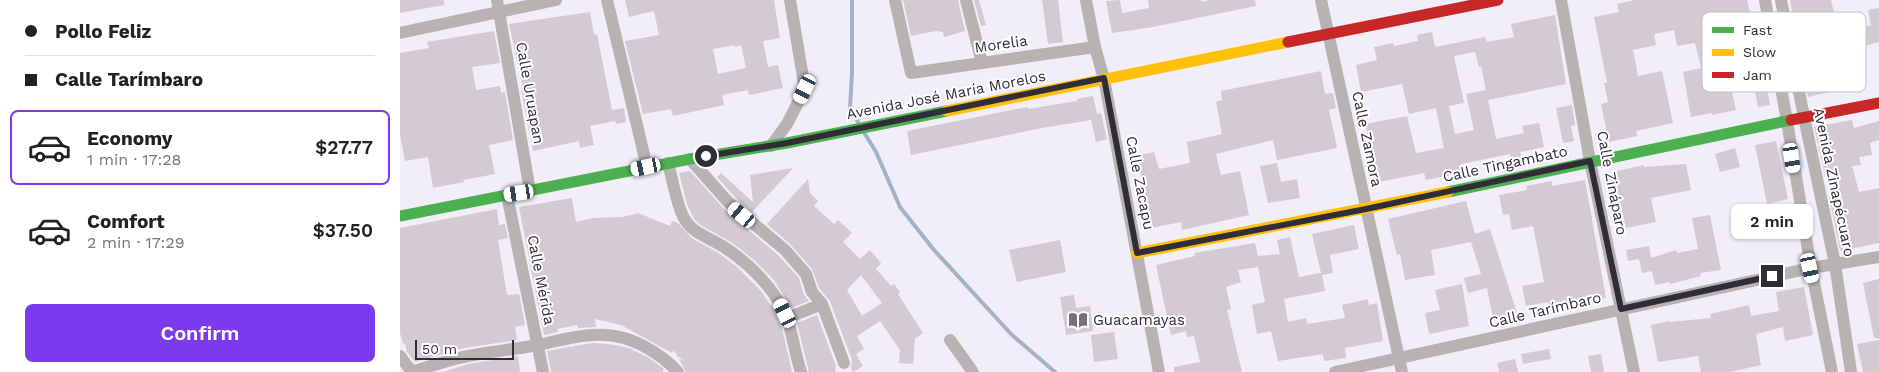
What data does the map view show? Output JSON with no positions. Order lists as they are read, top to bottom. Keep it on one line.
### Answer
{"streets":{"main road":["Avenida José María Morelos","Calle Tingambato"],"street":["Morelia","Calle Uruapan","Calle Zamora","Avenida Zinapécuaro","Calle Zacapu","Calle Zináparo","Calle Mérida","Calle Tarímbaro"]},"crossings":[["Morelia","Calle Zacapu"],["Calle Uruapan","Avenida José María Morelos"],["Avenida José María Morelos","Calle Zamora"],["Avenida José María Morelos","Calle Zacapu"],["Avenida José María Morelos","Calle Mérida"],["Calle Zamora","Calle Tingambato"],["Calle Zamora","Calle Tarímbaro"],["Calle Tingambato","Avenida Zinapécuaro"],["Calle Tingambato","Calle Zacapu"],["Calle Tingambato","Calle Zináparo"],["Avenida Zinapécuaro","Calle Tarímbaro"],["Calle Zináparo","Calle Tarímbaro"]],"places":{"library":["Guacamayas"]},"legend":["Fast","Slow","Jam"],"scale_bar":"50 m","page":{"banner":["Pollo Feliz","Calle Tarímbaro"],"list":[{"name":"Economy","note":"1 min · 17:28","value":"$27.77"},{"name":"Comfort","note":"2 min · 17:29","value":"$37.50"}],"bubble":"2 min","buttons":"Confirm","scale":"50 m"}}
